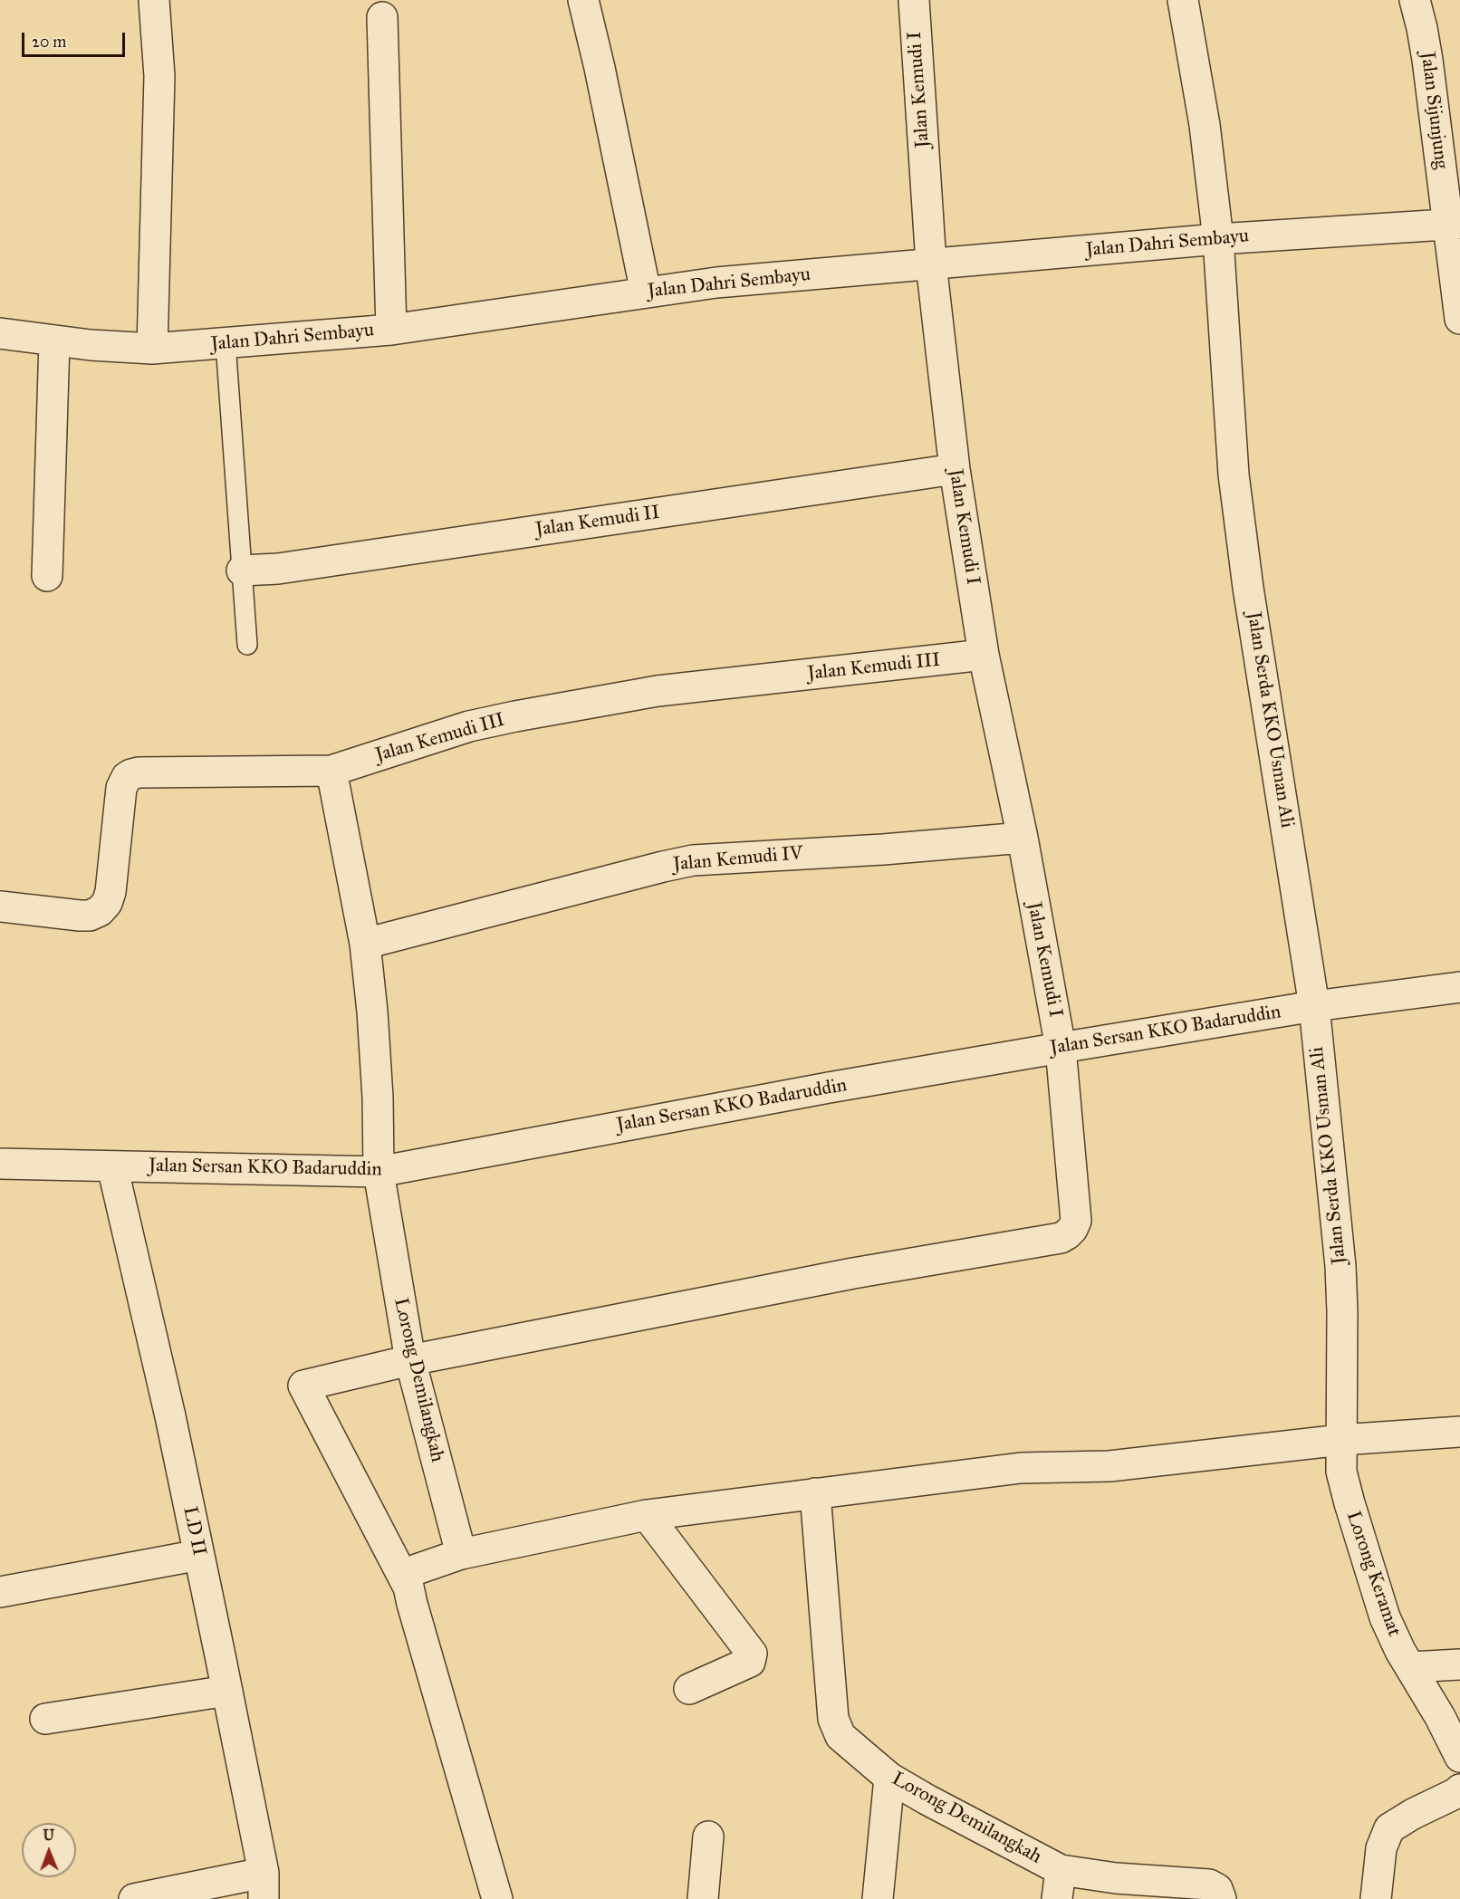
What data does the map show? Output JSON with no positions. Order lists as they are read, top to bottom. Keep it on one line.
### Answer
{"streets":{"street":["Jalan Kemudi I","Jalan Sijunjung","Jalan Dahri Sembayu","Jalan Kemudi II","Jalan Kemudi III","Jalan Serda KKO Usman Ali","Jalan Kemudi IV","Jalan Sersan KKO Badaruddin","Lorong Demilangkah","LD II","Lorong Keramat"]},"crossings":[["Jalan Kemudi I","Jalan Dahri Sembayu"],["Jalan Kemudi I","Jalan Kemudi II"],["Jalan Kemudi I","Jalan Kemudi III"],["Jalan Kemudi I","Jalan Kemudi IV"],["Jalan Kemudi I","Jalan Sersan KKO Badaruddin"],["Jalan Kemudi I","Lorong Demilangkah"],["Jalan Sijunjung","Jalan Dahri Sembayu"],["Jalan Dahri Sembayu","Jalan Serda KKO Usman Ali"],["Jalan Serda KKO Usman Ali","Jalan Sersan KKO Badaruddin"],["Jalan Serda KKO Usman Ali","Lorong Keramat"],["Jalan Sersan KKO Badaruddin","Lorong Demilangkah"],["Jalan Sersan KKO Badaruddin","LD II"]],"scale_bar":"20 m","north":"top"}
